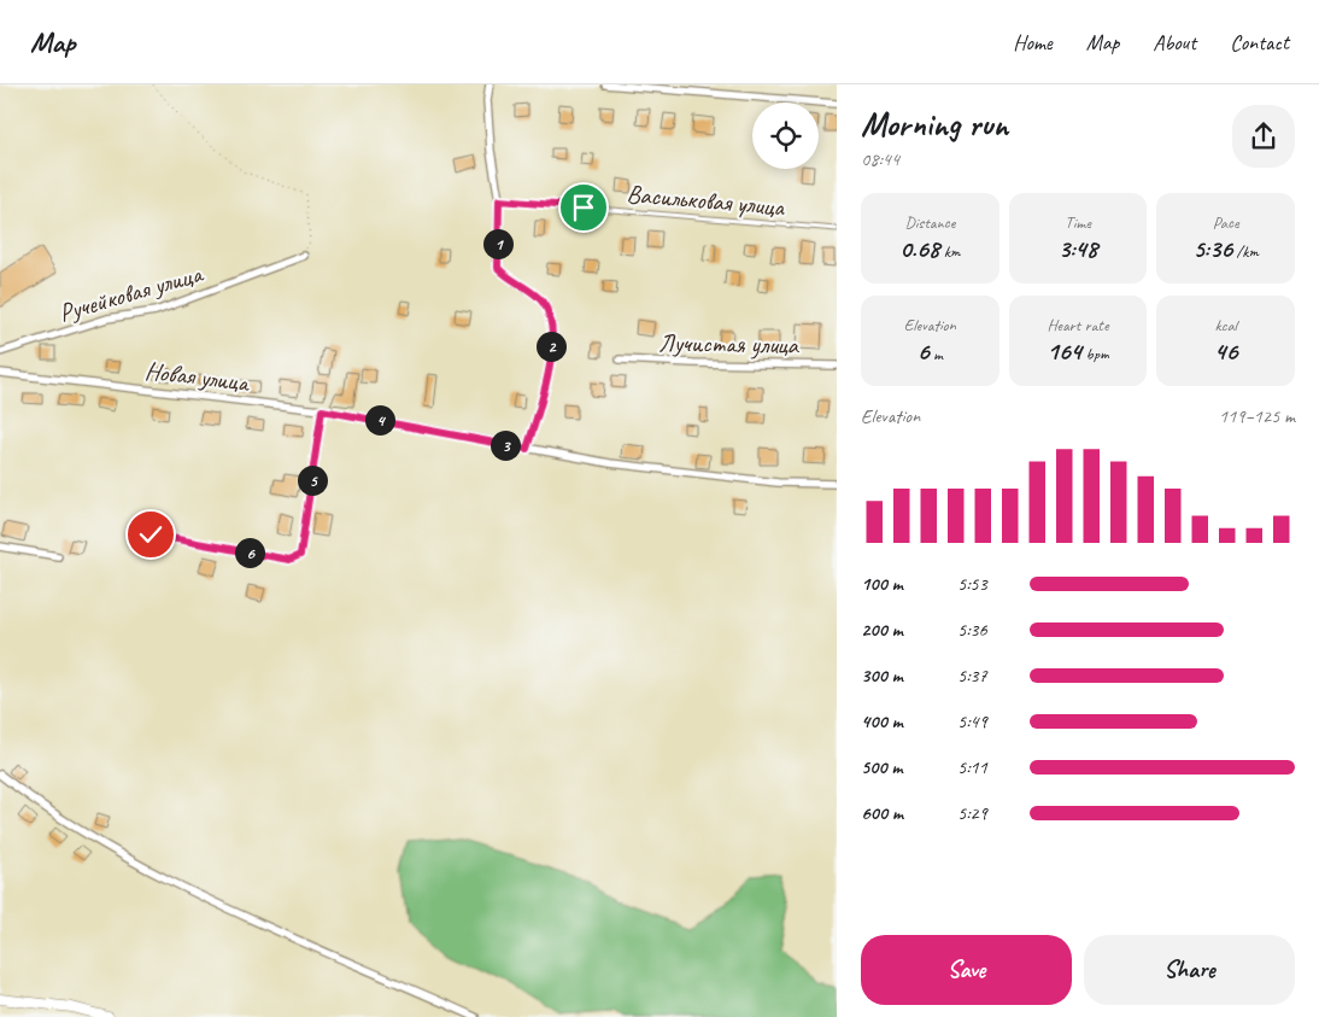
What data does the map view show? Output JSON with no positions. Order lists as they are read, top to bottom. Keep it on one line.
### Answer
{"streets":{"street":["Ручейковая улица","Лучистая улица","Новая улица"],"lane":["Васильковая улица"]},"page":{"header":"Map","nav":["Home","Map","About","Contact"],"heading":["Morning run","08:44"],"stats":[["Distance","0.68 km"],["Time","3:48"],["Pace","5:36 /km"],["Elevation","6 m"],["Heart rate","164 bpm"],["kcal","46"]],"pins":["1","2","4","3","5","6"],"chart":["Elevation","119–125 m"],"list":[{"name":"100 m","note":"5:53"},{"name":"200 m","note":"5:36"},{"name":"300 m","note":"5:37"},{"name":"400 m","note":"5:49"},{"name":"500 m","note":"5:11"},{"name":"600 m","note":"5:29"}],"buttons":["Save","Share"]}}
